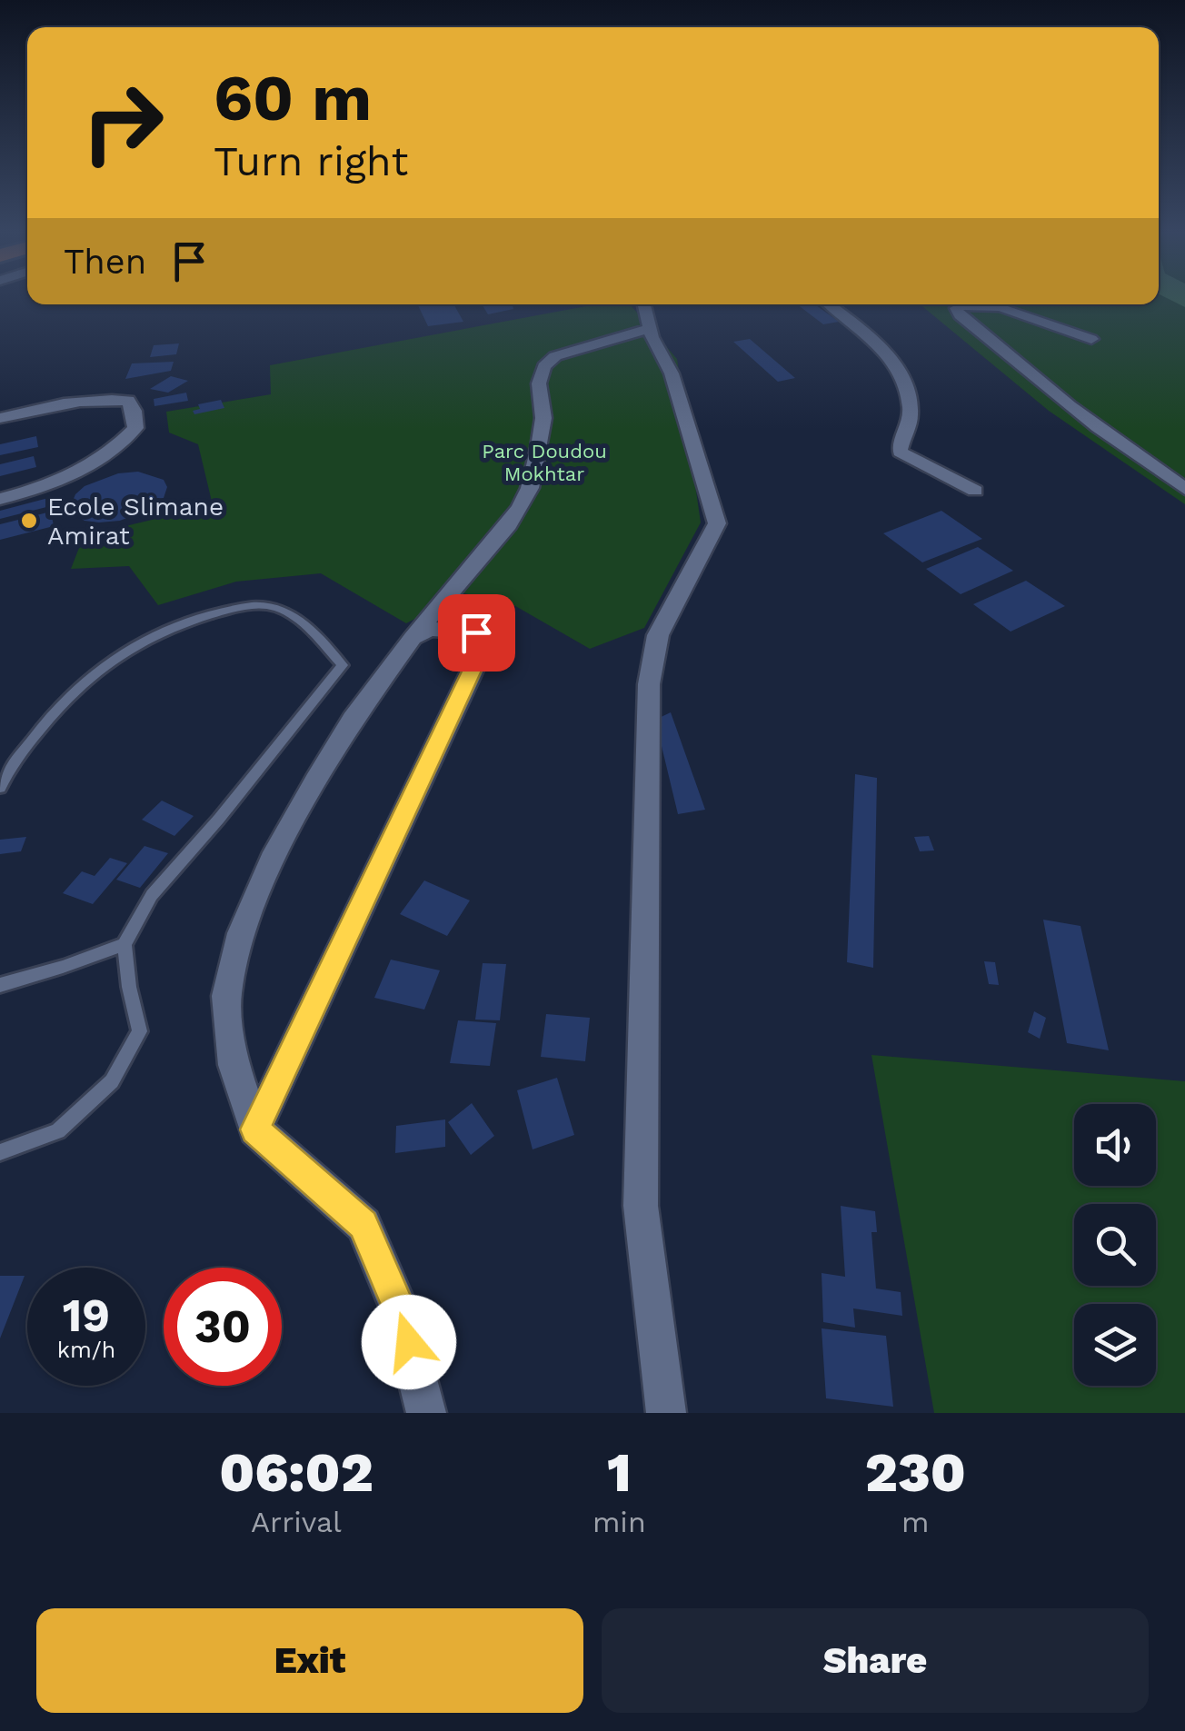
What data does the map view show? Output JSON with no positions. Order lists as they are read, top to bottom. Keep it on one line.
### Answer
{"parks":["Parc Doudou Mokhtar"],"places":["Ecole Slimane Amirat"],"page":{"turn":["60 m","Turn right"],"then":"Then","speed":"19 km/h","limit":"30","eta":["06:02","Arrival","1","min","230","m"],"buttons":["Exit","Share"]}}
